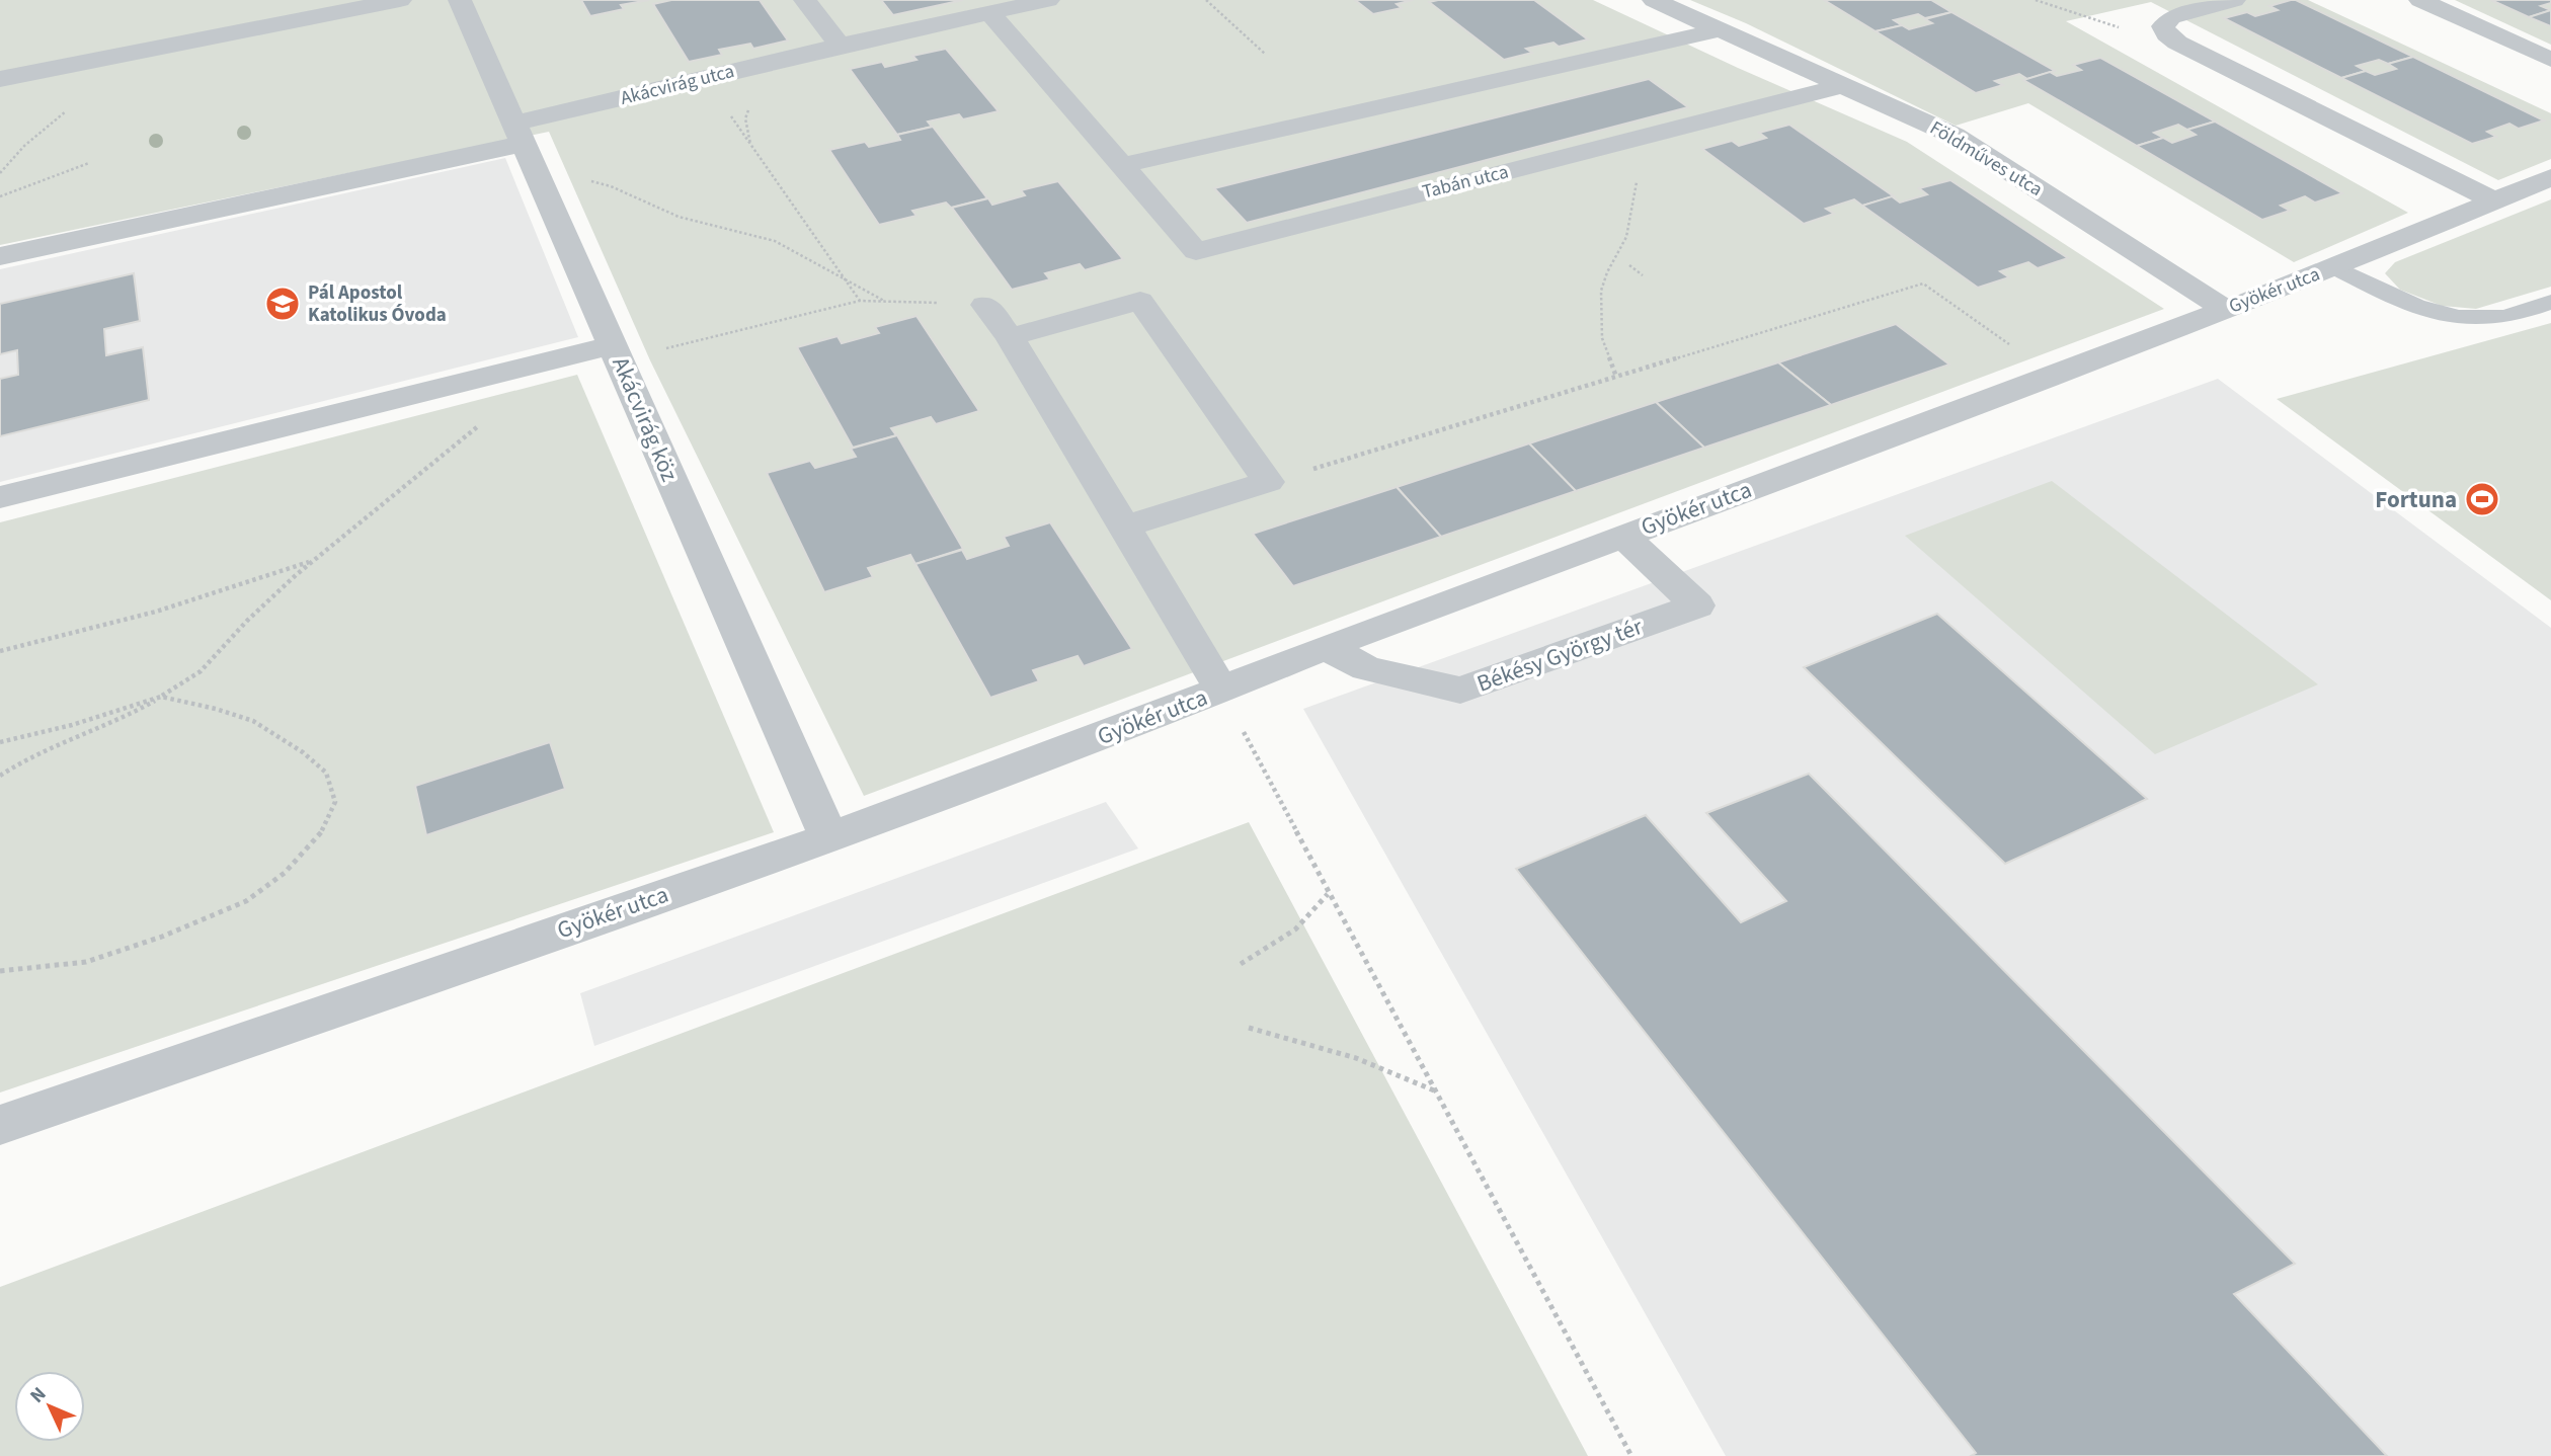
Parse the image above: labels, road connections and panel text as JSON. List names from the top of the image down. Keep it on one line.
{"streets":{"street":["Akácvirág utca","Földműves utca","Tabán utca","Gyökér utca","Akácvirág köz","Békésy György tér"]},"crossings":[["Akácvirág utca","Tabán utca"],["Akácvirág utca","Akácvirág köz"],["Földműves utca","Tabán utca"],["Földműves utca","Gyökér utca"],["Gyökér utca","Akácvirág köz"],["Gyökér utca","Békésy György tér"]],"places":{"school or university":["Pál Apostol Katolikus Óvoda"],"sports":["Fortuna"]},"north":"top left"}
